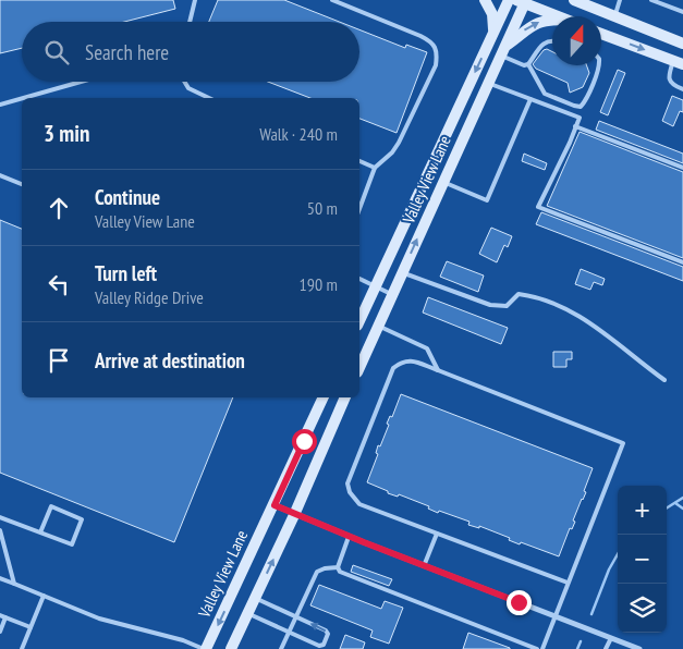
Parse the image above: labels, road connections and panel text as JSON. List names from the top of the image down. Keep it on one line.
{"streets":{"main road":["Valley View Lane"]},"north":"top","page":{"search":"Search here","heading":["3 min","Walk · 240 m"],"list":[["Continue","Valley View Lane","50 m"],["Turn left","Valley Ridge Drive","190 m"],"Arrive at destination"],"map_buttons":["+","−"]}}
